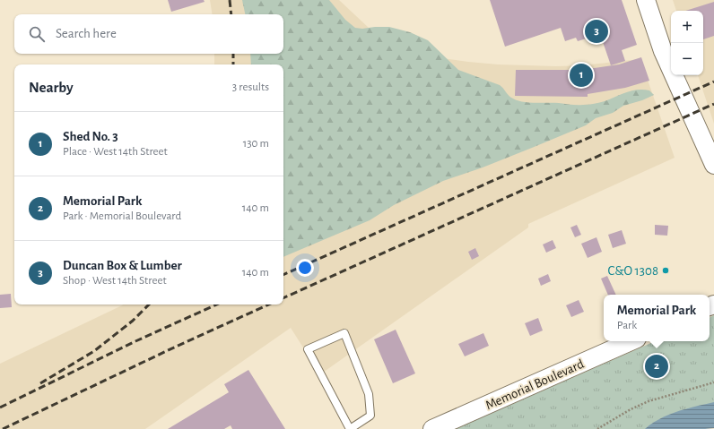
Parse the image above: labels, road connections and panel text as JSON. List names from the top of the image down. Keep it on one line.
{"streets":{"street":["Memorial Boulevard"]},"places":["C&O 1308"],"page":{"map_buttons":["+","−"],"search":"Search here","pins":["3","1","2"],"heading":["Nearby","3 results"],"list":[{"mark":"1","name":"Shed No. 3","note":"Place · West 14th Street","value":"130 m"},{"mark":"2","name":"Memorial Park","note":"Park · Memorial Boulevard","value":"140 m"},{"mark":"3","name":"Duncan Box & Lumber","note":"Shop · West 14th Street","value":"140 m"}],"popup":["Memorial Park","Park"]}}
